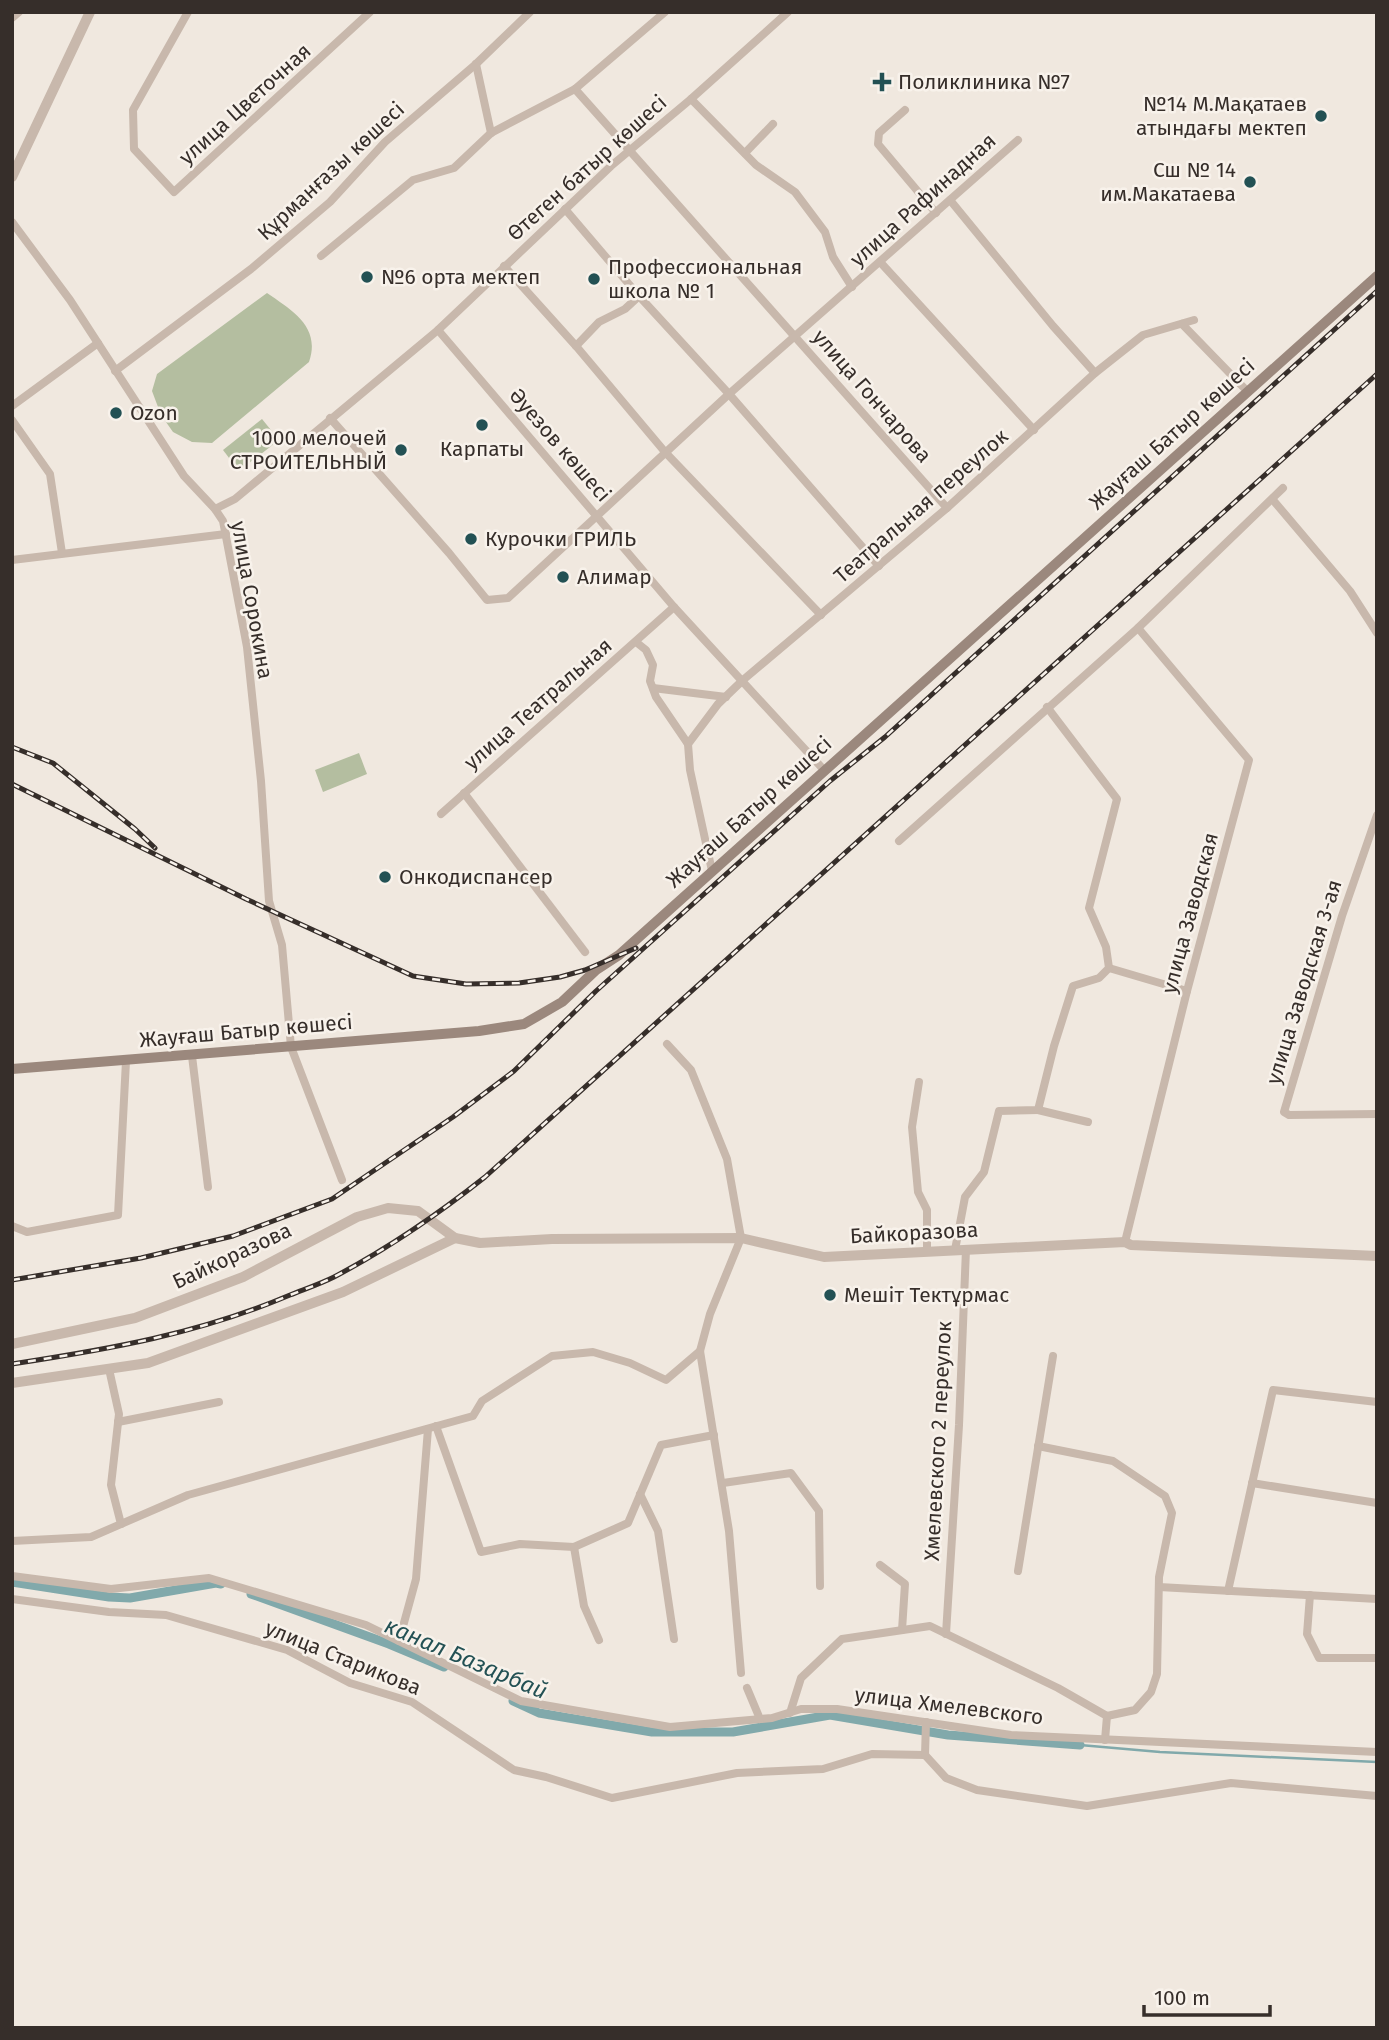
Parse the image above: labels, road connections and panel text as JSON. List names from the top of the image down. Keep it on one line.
{"streets":{"main road":["Жауғаш Батыр көшесі"],"street":["улица Цветочная","Өтеген батыр көшесі","Құрманғазы көшесі","улица Рафинадная","улица Гончарова","Әуезов көшесі","Театральная переулок","улица Сорокина","улица Театральная","улица Заводская","улица Заводская 3-ая","Байкоразова","Хмелевского 2 переулок","улица Старикова","улица Хмелевского"]},"crossings":[["Өтеген батыр көшесі","улица Рафинадная"],["Өтеген батыр көшесі","улица Гончарова"],["Өтеген батыр көшесі","Әуезов көшесі"],["Өтеген батыр көшесі","улица Сорокина"],["Құрманғазы көшесі","улица Сорокина"],["улица Рафинадная","улица Гончарова"],["улица Рафинадная","Әуезов көшесі"],["улица Гончарова","Театральная переулок"],["Жауғаш Батыр көшесі","Әуезов көшесі"],["Жауғаш Батыр көшесі","улица Сорокина"],["Жауғаш Батыр көшесі","улица Театральная"],["Әуезов көшесі","Театральная переулок"],["Әуезов көшесі","улица Театральная"],["Театральная переулок","улица Театральная"],["улица Заводская","Байкоразова"],["Байкоразова","Хмелевского 2 переулок"],["Хмелевского 2 переулок","улица Хмелевского"]],"water":["канал Базарбай"],"places":{"health":["Поликлиника №7"],"other":["№14 М.Мақатаев атындағы мектеп","Сш № 14 им.Макатаева","№6 орта мектеп","Профессиональная школа № 1","Ozon","Карпаты","1000 мелочей СТРОИТЕЛЬНЫЙ","Курочки ГРИЛЬ","Алимар","Онкодиспансер","Мешіт Тектұрмас"]},"scale_bar":"100 m"}
